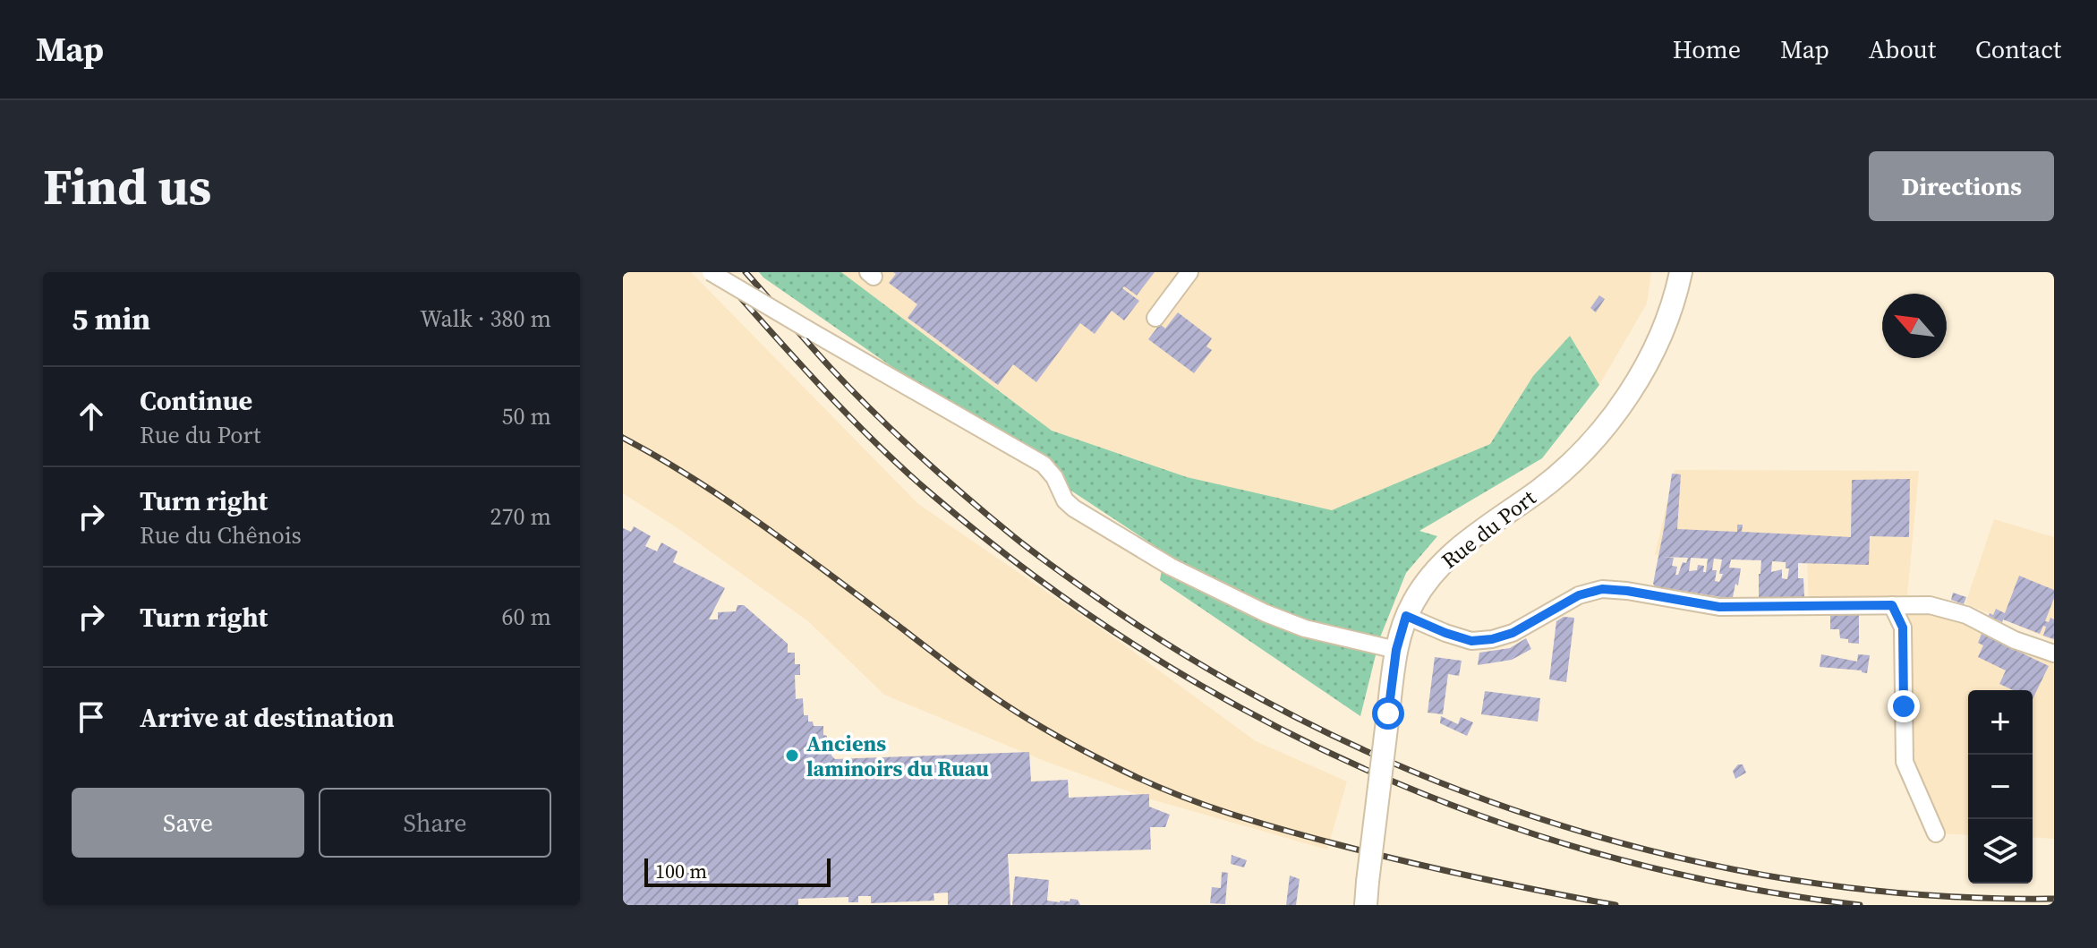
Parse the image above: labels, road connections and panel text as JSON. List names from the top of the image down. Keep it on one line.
{"streets":{"main road":["Rue du Port"]},"places":["Anciens laminoirs du Ruau"],"scale_bar":"100 m","north":"top left","page":{"header":"Map","nav":["Home","Map","About","Contact"],"buttons":["Directions",["Save","Share"]],"title":"Find us","heading":["5 min","Walk · 380 m"],"list":[["Continue","Rue du Port","50 m"],["Turn right","Rue du Chênois","270 m"],["Turn right","60 m"],"Arrive at destination"],"map_buttons":["+","−"],"scale":"100 m"}}
